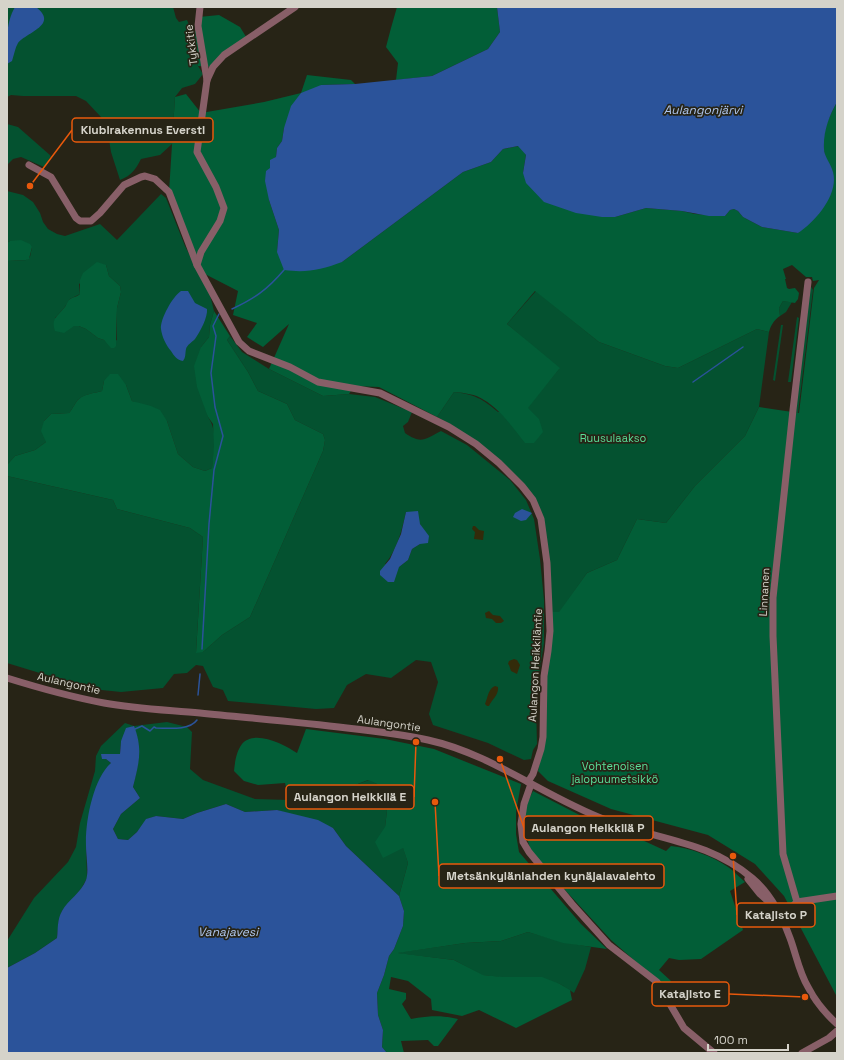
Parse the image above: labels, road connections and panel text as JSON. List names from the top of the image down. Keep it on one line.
{"streets":{"street":["Tykkitie","Linnanen","Aulangon Heikkiläntie","Aulangontie"]},"crossings":[["Aulangon Heikkiläntie","Aulangontie"]],"water":["Aulangonjärvi","Vanajavesi"],"parks":["Ruusulaakso","Vohtenoisen jalopuumetsikkö"],"places":["Klubirakennus Eversti","Aulangon Heikkilä E","Aulangon Heikkilä P","Metsänkylänlahden kynäjalavalehto","Katajisto P","Katajisto E"],"scale_bar":"100 m"}
